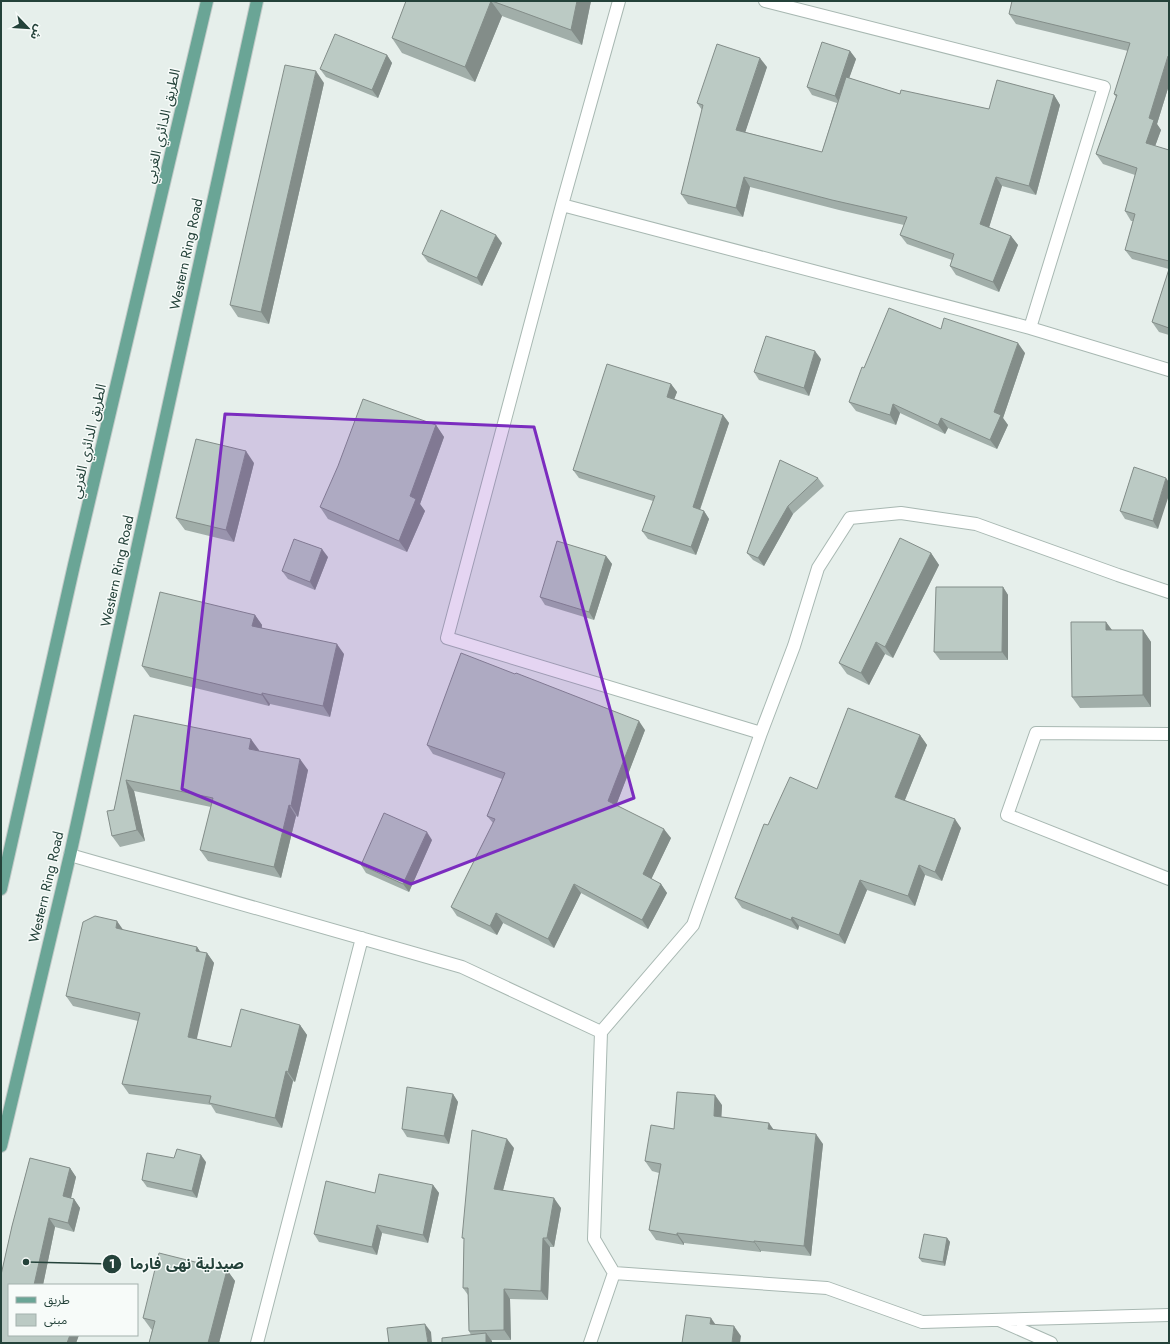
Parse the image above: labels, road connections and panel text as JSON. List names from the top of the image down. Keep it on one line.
{"streets":{"main road":["الطريق الدائري الغربي","Western Ring Road"]},"places":["صيدلية نهى فارما"],"legend":["طريق","مبنى"],"north":"bottom right"}
